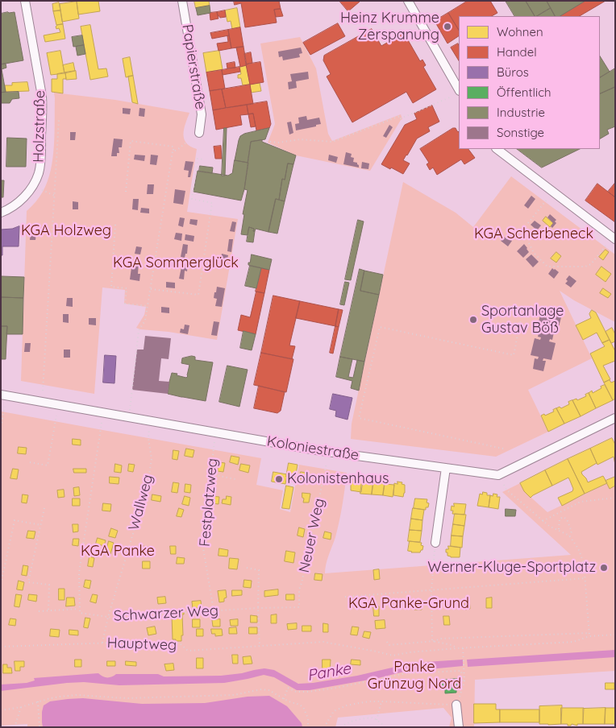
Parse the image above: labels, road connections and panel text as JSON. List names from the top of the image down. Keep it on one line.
{"streets":{"street":["Papierstraße","Holzstraße","Koloniestraße"],"path":["Wallweg","Festplatzweg","Neuer Weg","Schwarzer Weg","Hauptweg"]},"crossings":[["Wallweg","Schwarzer Weg"],["Wallweg","Hauptweg"],["Festplatzweg","Schwarzer Weg"],["Neuer Weg","Schwarzer Weg"]],"water":["Panke"],"parks":["KGA Holzweg","KGA Scherbeneck","KGA Sommerglück","KGA Panke","KGA Panke-Grund","Panke Grünzug Nord"],"places":["Heinz Krumme Zerspanung","Sportanlage Gustav Böß","Kolonistenhaus","Werner-Kluge-Sportplatz"],"legend":["Wohnen","Handel","Büros","Öffentlich","Industrie","Sonstige"]}
